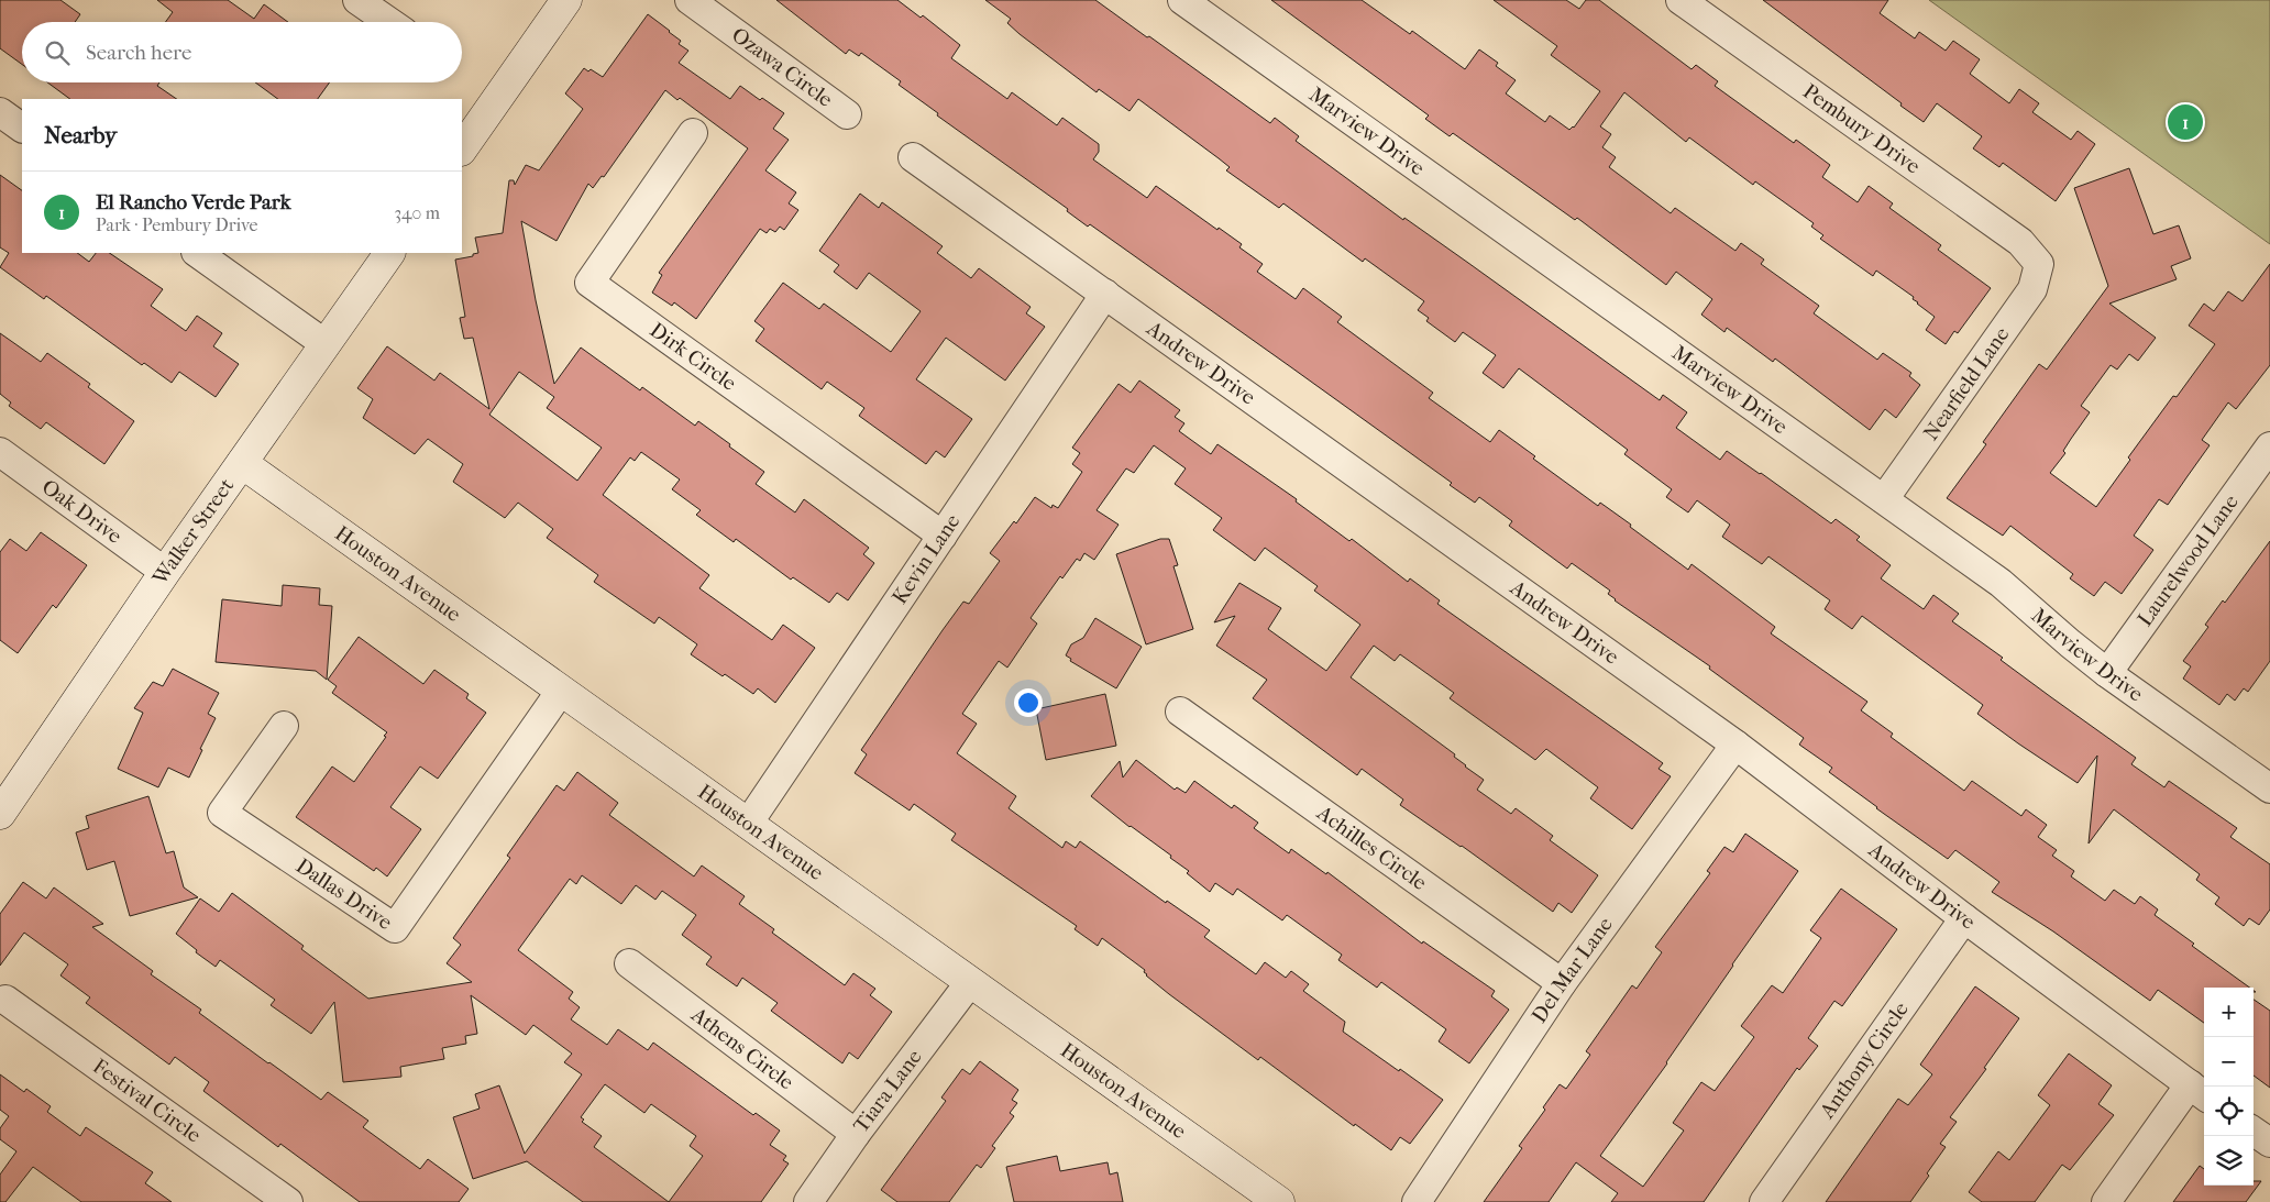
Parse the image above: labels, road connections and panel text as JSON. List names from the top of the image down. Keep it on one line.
{"streets":{"street":["Ozawa Circle","Pembury Drive","Marview Drive","Dirk Circle","Andrew Drive","Nearfield Lane","Oak Drive","Walker Street","Kevin Lane","Laurelwood Lane","Houston Avenue","Achilles Circle","Dallas Drive","Del Mar Lane","Athens Circle","Anthony Circle","Tiara Lane","Festival Circle"]},"crossings":[["Pembury Drive","Nearfield Lane"],["Marview Drive","Nearfield Lane"],["Marview Drive","Laurelwood Lane"],["Dirk Circle","Kevin Lane"],["Andrew Drive","Kevin Lane"],["Andrew Drive","Del Mar Lane"],["Andrew Drive","Anthony Circle"],["Oak Drive","Walker Street"],["Walker Street","Houston Avenue"],["Kevin Lane","Houston Avenue"],["Houston Avenue","Dallas Drive"],["Houston Avenue","Tiara Lane"],["Achilles Circle","Del Mar Lane"],["Athens Circle","Tiara Lane"]],"page":{"search":"Search here","heading":"Nearby","pins":"1","list":[{"mark":"1","name":"El Rancho Verde Park","note":"Park · Pembury Drive","value":"340 m"}],"map_buttons":["+","−"]}}
